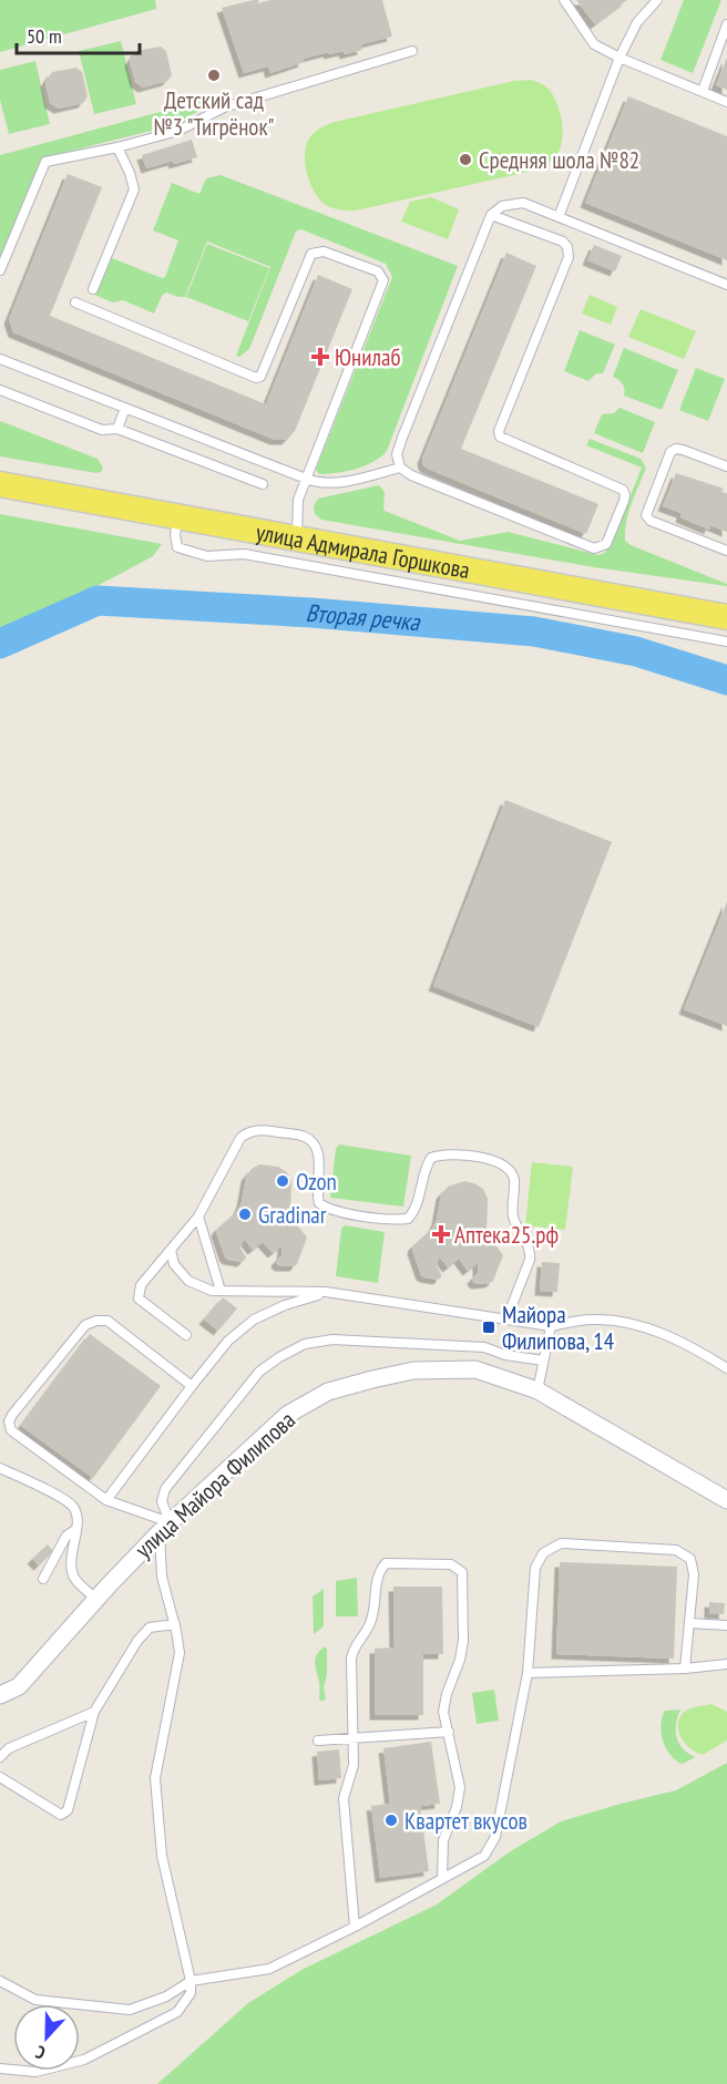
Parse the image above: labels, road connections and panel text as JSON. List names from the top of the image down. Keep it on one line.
{"streets":{"main road":["улица Адмирала Горшкова"],"street":["улица Майора Филипова"]},"water":["Вторая речка"],"places":{"other":["Детский сад №3 \"Тигрёнок\"","Средняя шола №82","Ozon","Gradinar","Квартет вкусов"],"health":["Юнилаб","Аптека25.рф"],"transit":["Майора Филипова, 14"]},"scale_bar":"50 m","north":"bottom"}
